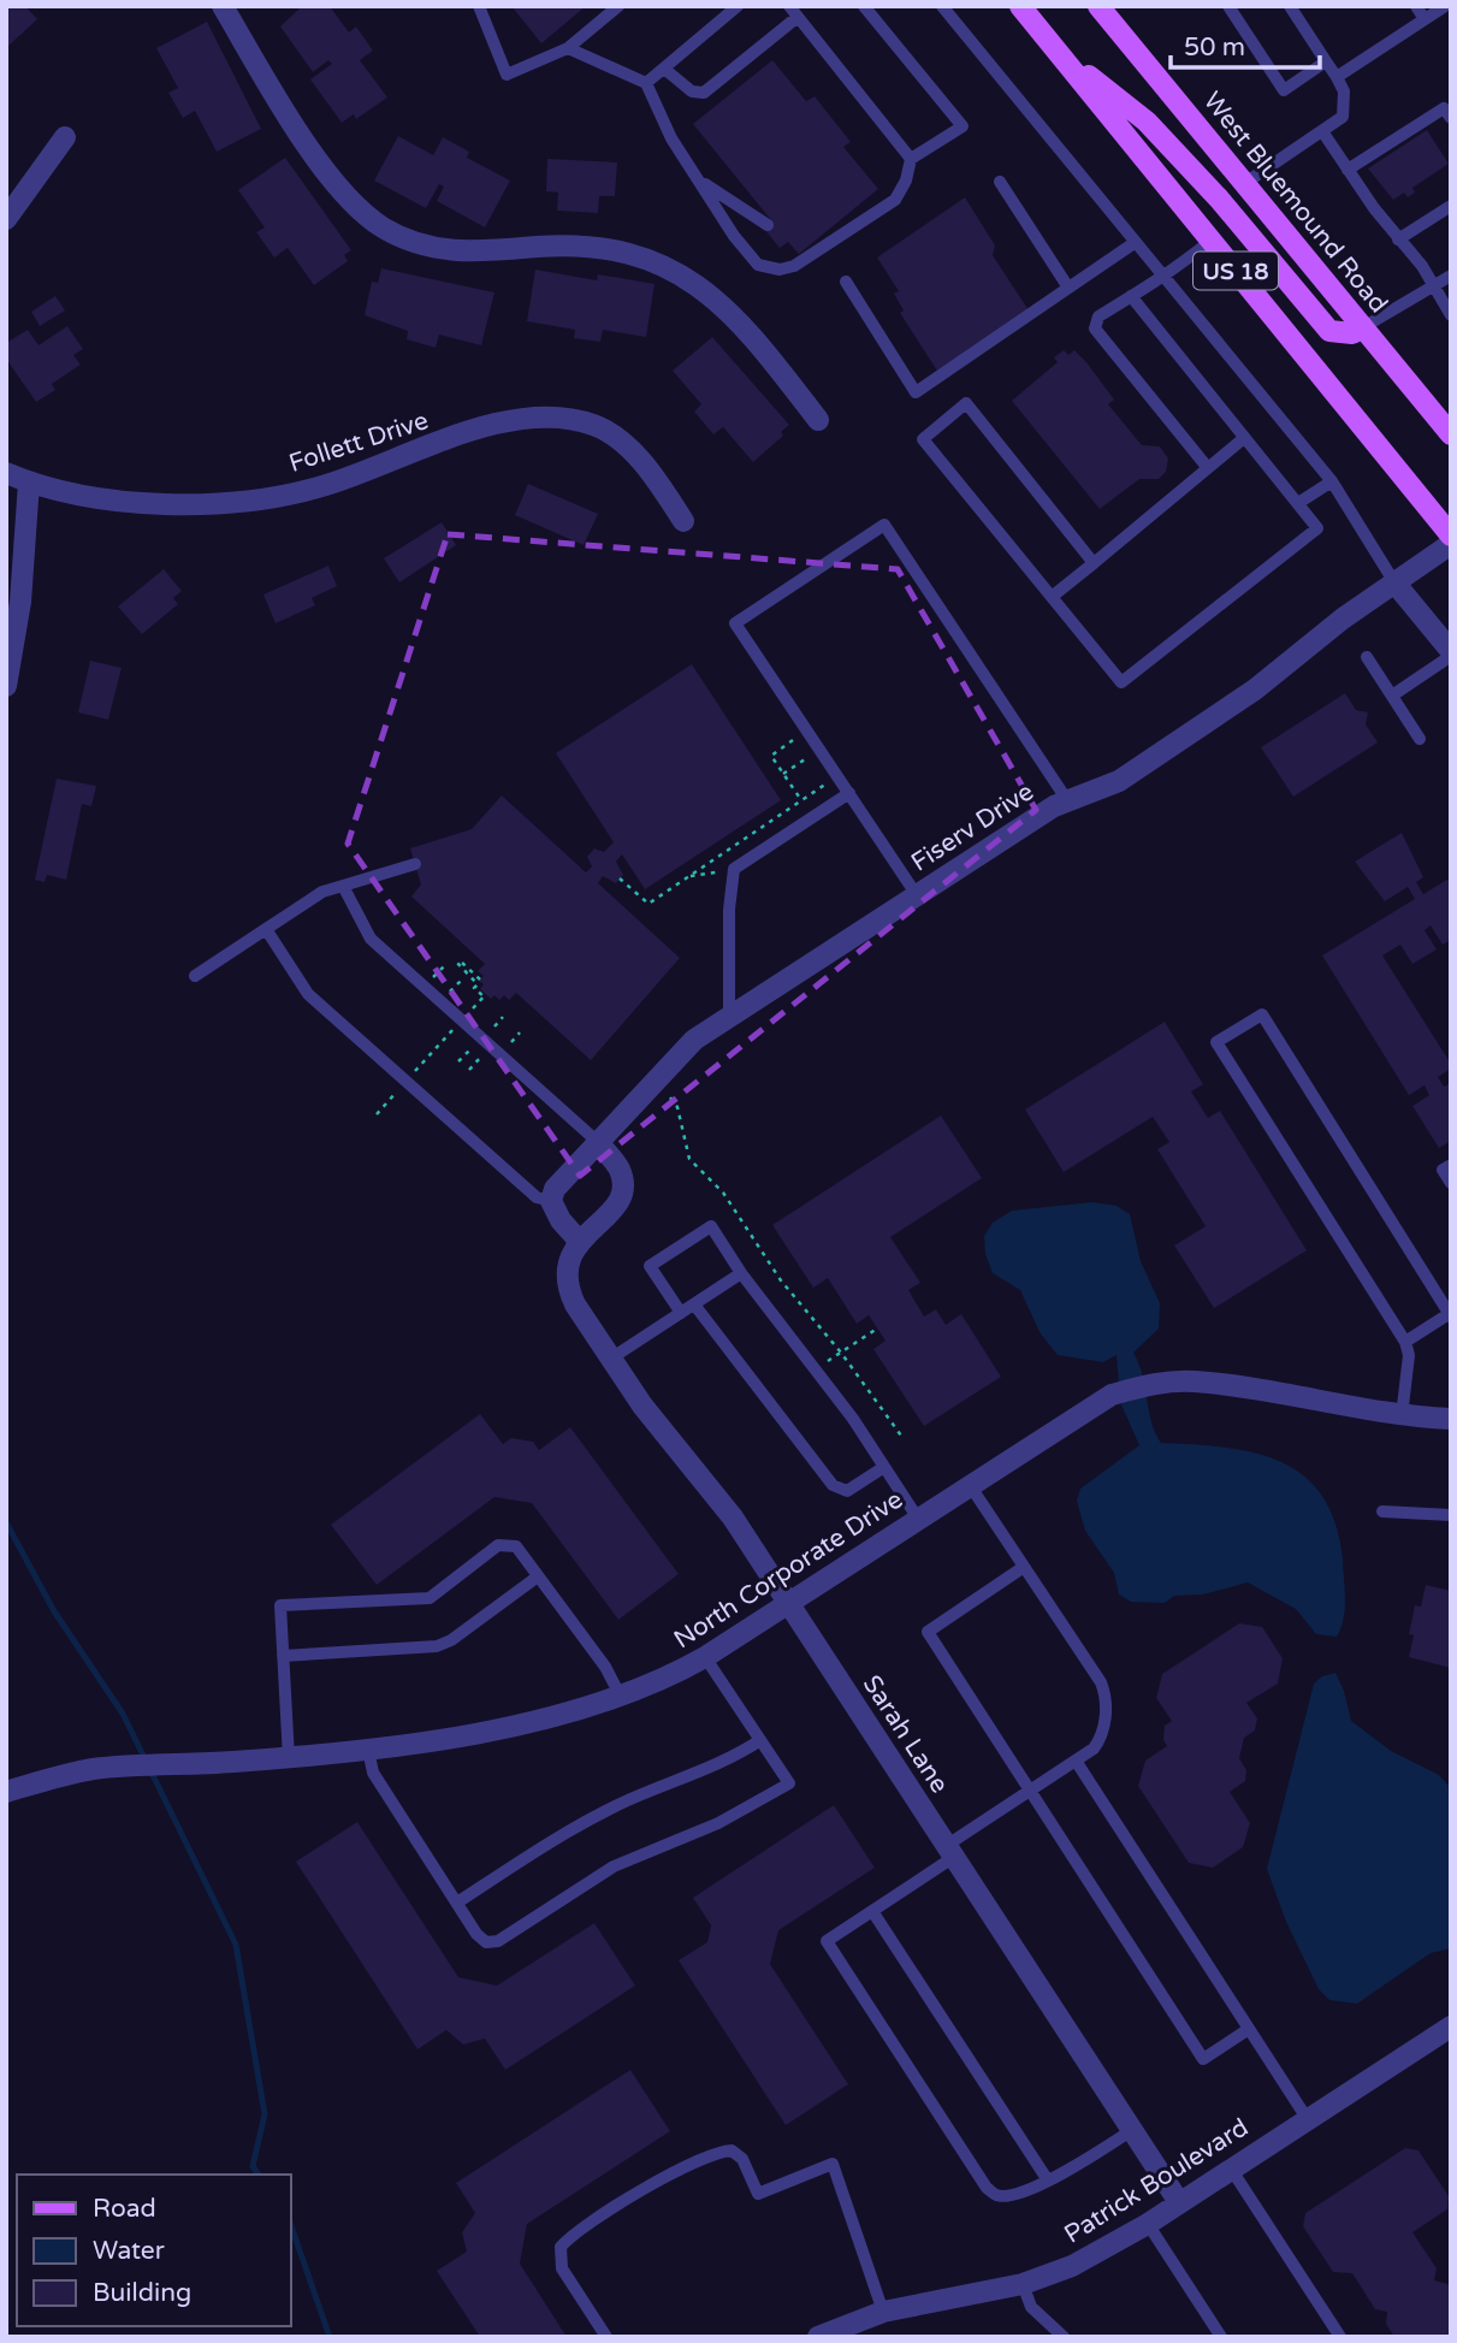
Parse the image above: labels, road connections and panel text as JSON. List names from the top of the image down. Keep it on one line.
{"streets":{"main road":["West Bluemound Road","US 18"],"street":["Follett Drive","Fiserv Drive","North Corporate Drive","Sarah Lane","Patrick Boulevard"]},"crossings":[["North Corporate Drive","Sarah Lane"],["Sarah Lane","Patrick Boulevard"]],"legend":["Road","Water","Building"],"scale_bar":"50 m"}
